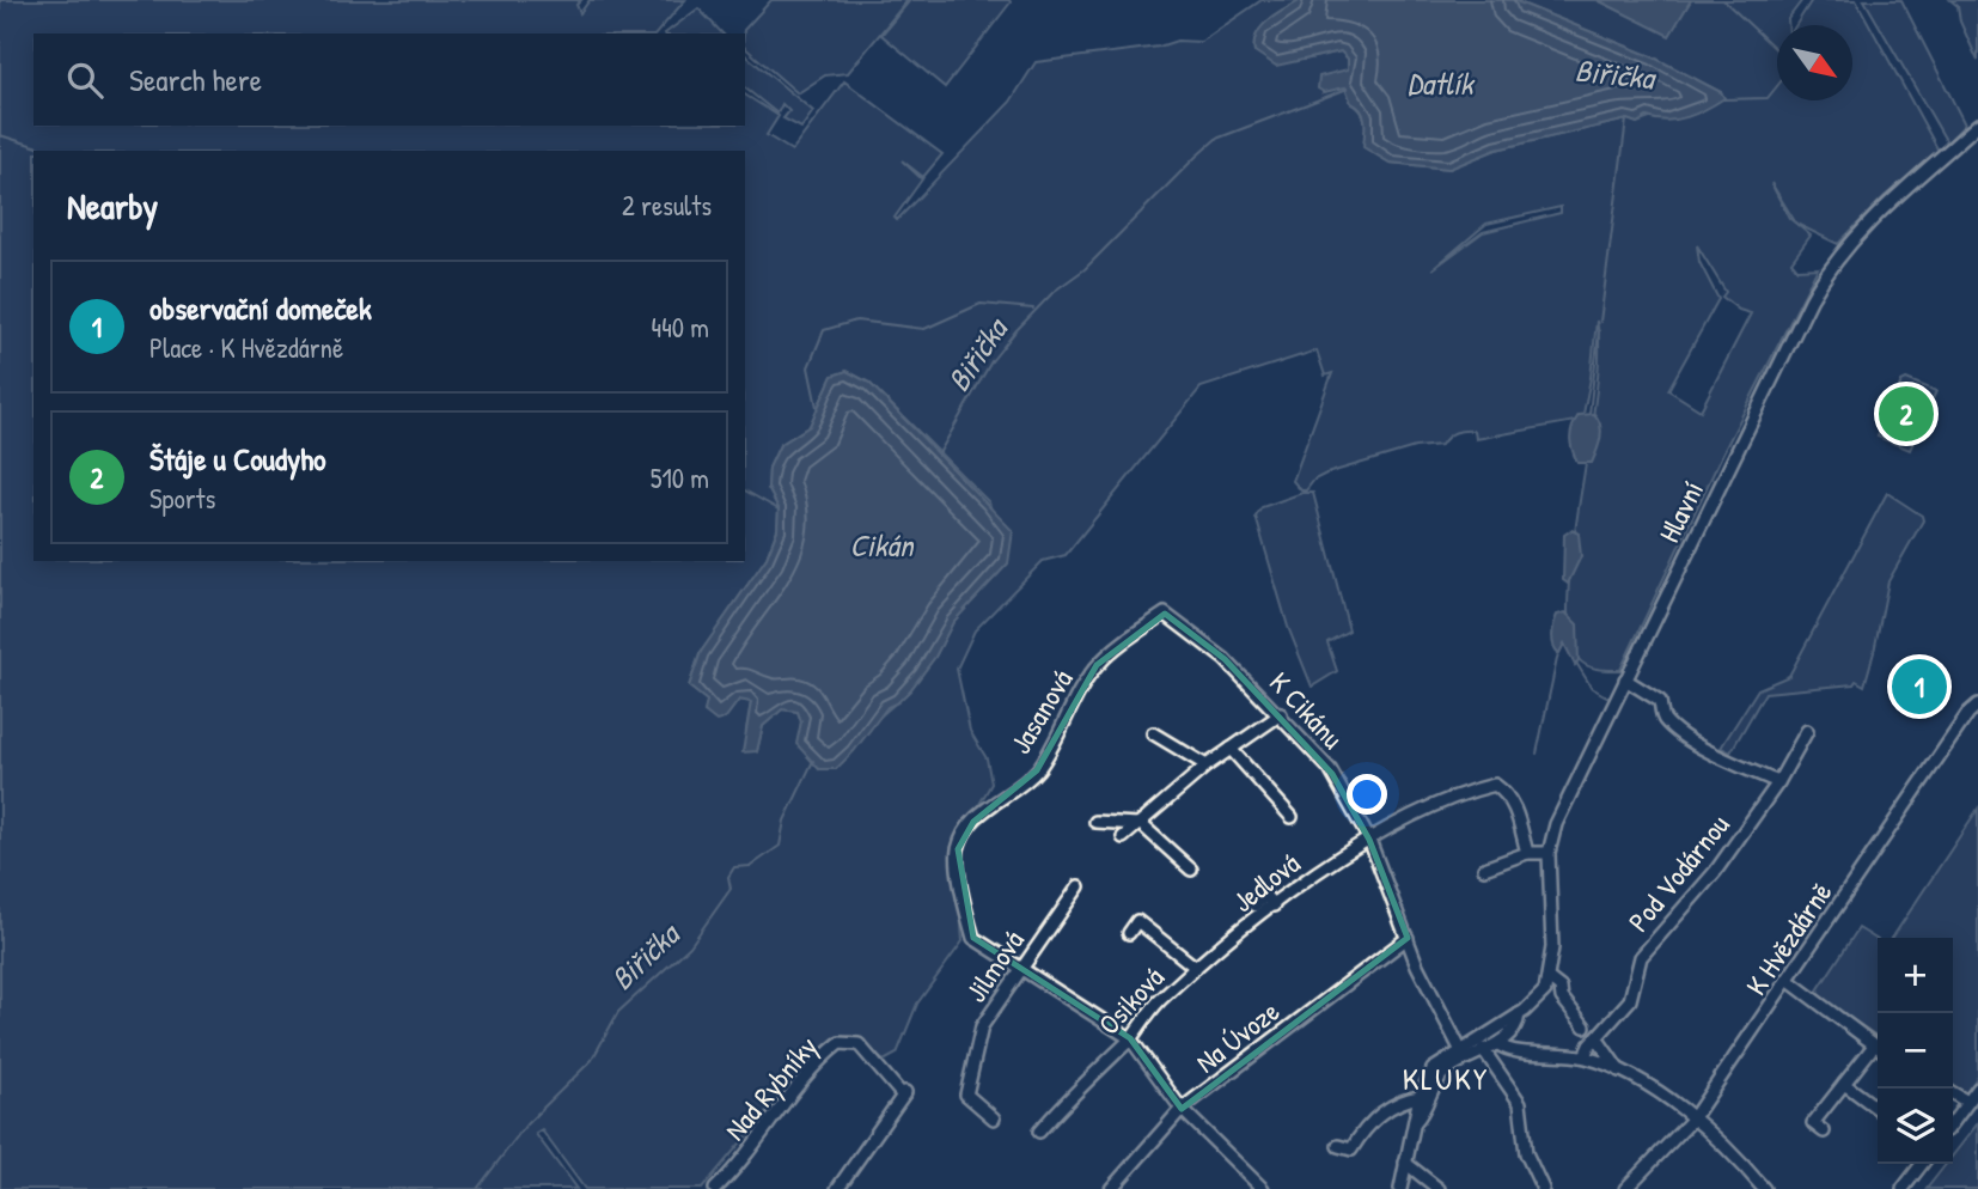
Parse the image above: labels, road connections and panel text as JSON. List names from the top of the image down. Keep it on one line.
{"streets":{"street":["Hlavní","K Cikánu","Jasanová","Pod Vodárnou","Jedlová","K Hvězdárně","Jilmová","Osiková","Na Úvoze","Nad Rybníky"]},"crossings":[["K Cikánu","Jasanová"],["K Cikánu","Jedlová"],["K Cikánu","Na Úvoze"],["Jasanová","Jilmová"],["Jedlová","Osiková"]],"districts":["KLUKY"],"water":["Biřička","Datlík","Cikán"],"north":"bottom right","page":{"search":"Search here","heading":["Nearby","2 results"],"list":[{"mark":"1","name":"observační domeček","note":"Place · K Hvězdárně","value":"440 m"},{"mark":"2","name":"Štáje u Coudyho","note":"Sports","value":"510 m"}],"pins":["2","1"],"map_buttons":["+","−"]}}
